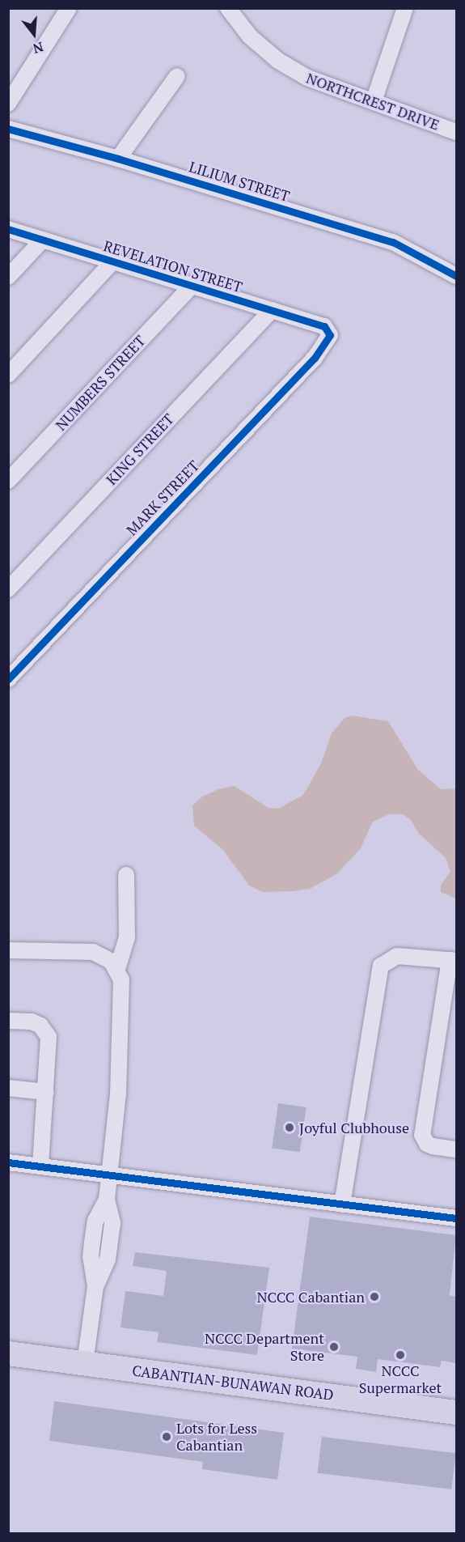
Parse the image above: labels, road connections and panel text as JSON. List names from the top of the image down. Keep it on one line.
{"streets":{"main road":["CABANTIAN-BUNAWAN ROAD"],"street":["NORTHCREST DRIVE","LILIUM STREET","REVELATION STREET","NUMBERS STREET","KING STREET","MARK STREET"]},"crossings":[["REVELATION STREET","NUMBERS STREET"],["REVELATION STREET","KING STREET"],["REVELATION STREET","MARK STREET"]],"places":["Joyful Clubhouse","NCCC Cabantian","NCCC Department Store","NCCC Supermarket","Lots for Less Cabantian"],"north":"bottom"}
